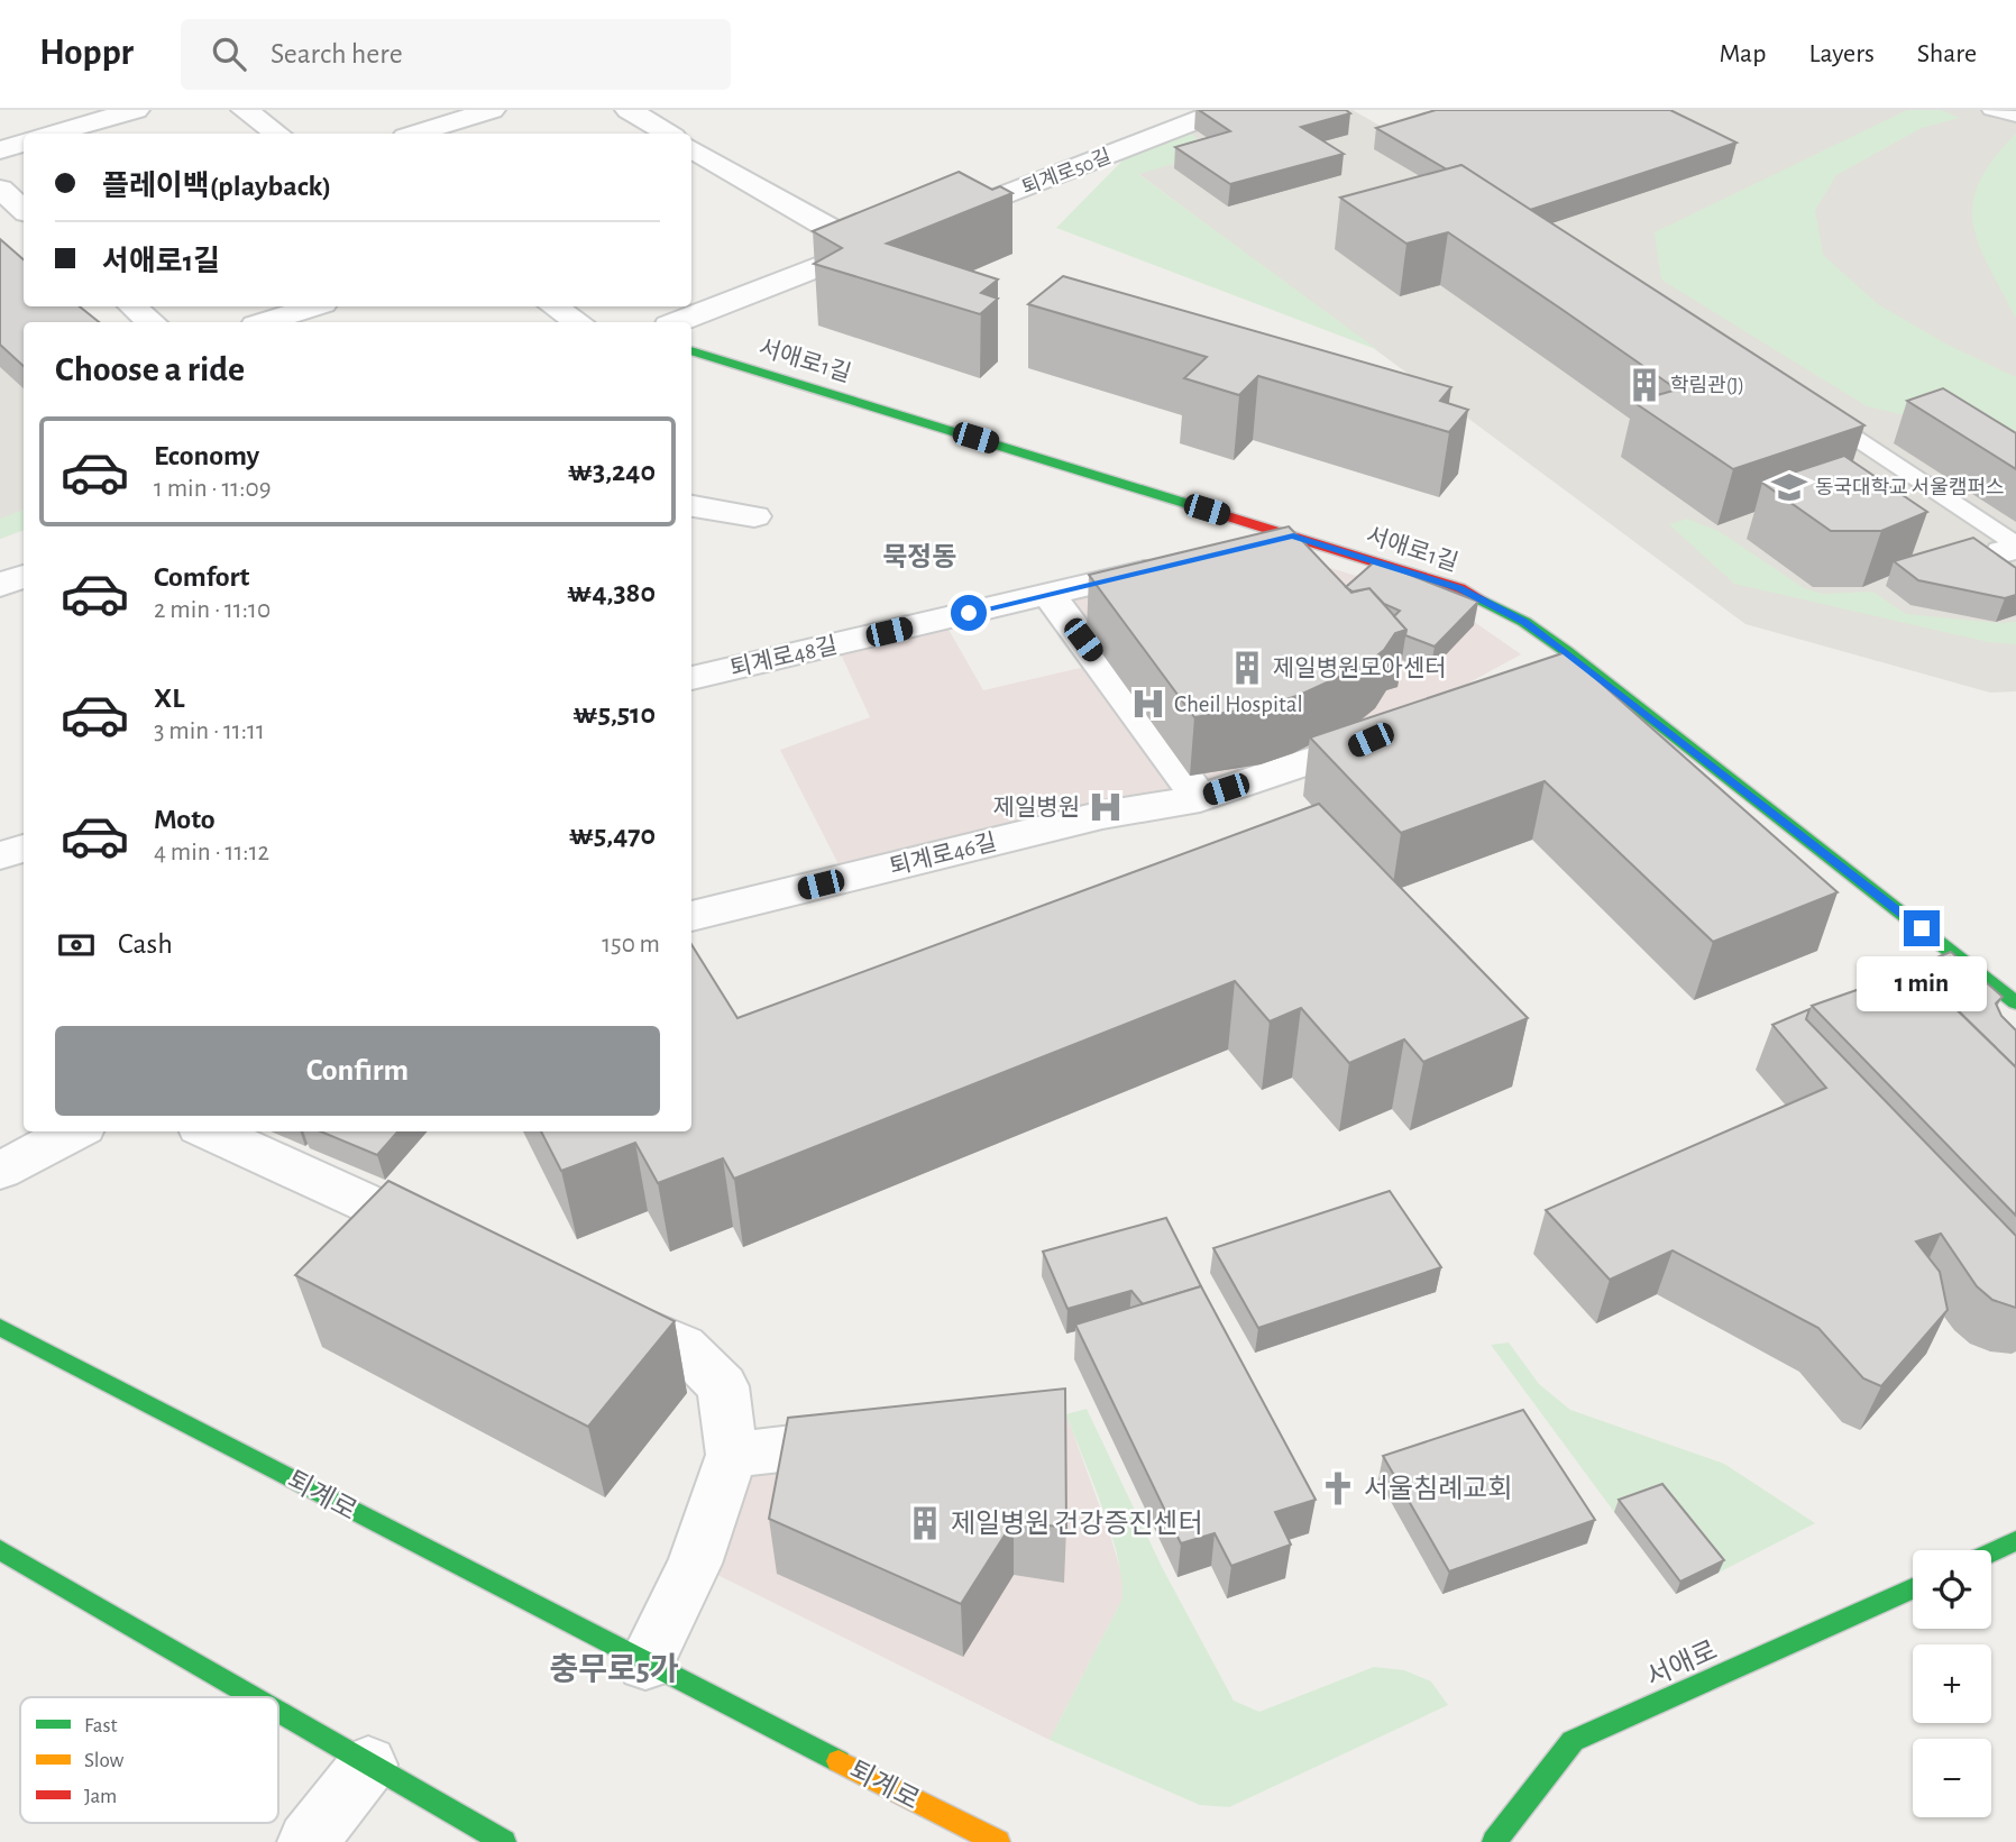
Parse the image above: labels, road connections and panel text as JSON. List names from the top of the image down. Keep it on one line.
{"streets":{"street":["퇴계로50길","서애로1길","퇴계로48길","퇴계로46길","퇴계로","서애로"]},"districts":["묵정동","충무로5가"],"places":{"building":["학림관(J)","제일병원모아센터","제일병원 건강증진센터"],"school or university":["동국대학교 서울캠퍼스"],"hospital":["Cheil Hospital","제일병원"],"church":["서울침례교회"]},"legend":["Fast","Slow","Jam"],"page":{"header":"Hoppr","search":"Search here","nav":["Map","Layers","Share"],"banner":["플레이백(playback)","서애로1길"],"heading":"Choose a ride","list":[{"name":"Economy","note":"1 min · 11:09","value":"₩3,240"},{"name":"Comfort","note":"2 min · 11:10","value":"₩4,380"},{"name":"XL","note":"3 min · 11:11","value":"₩5,510"},{"name":"Moto","note":"4 min · 11:12","value":"₩5,470"}],"pay":["Cash","150 m"],"bubble":"1 min","buttons":"Confirm","map_buttons":["+","−"]}}
